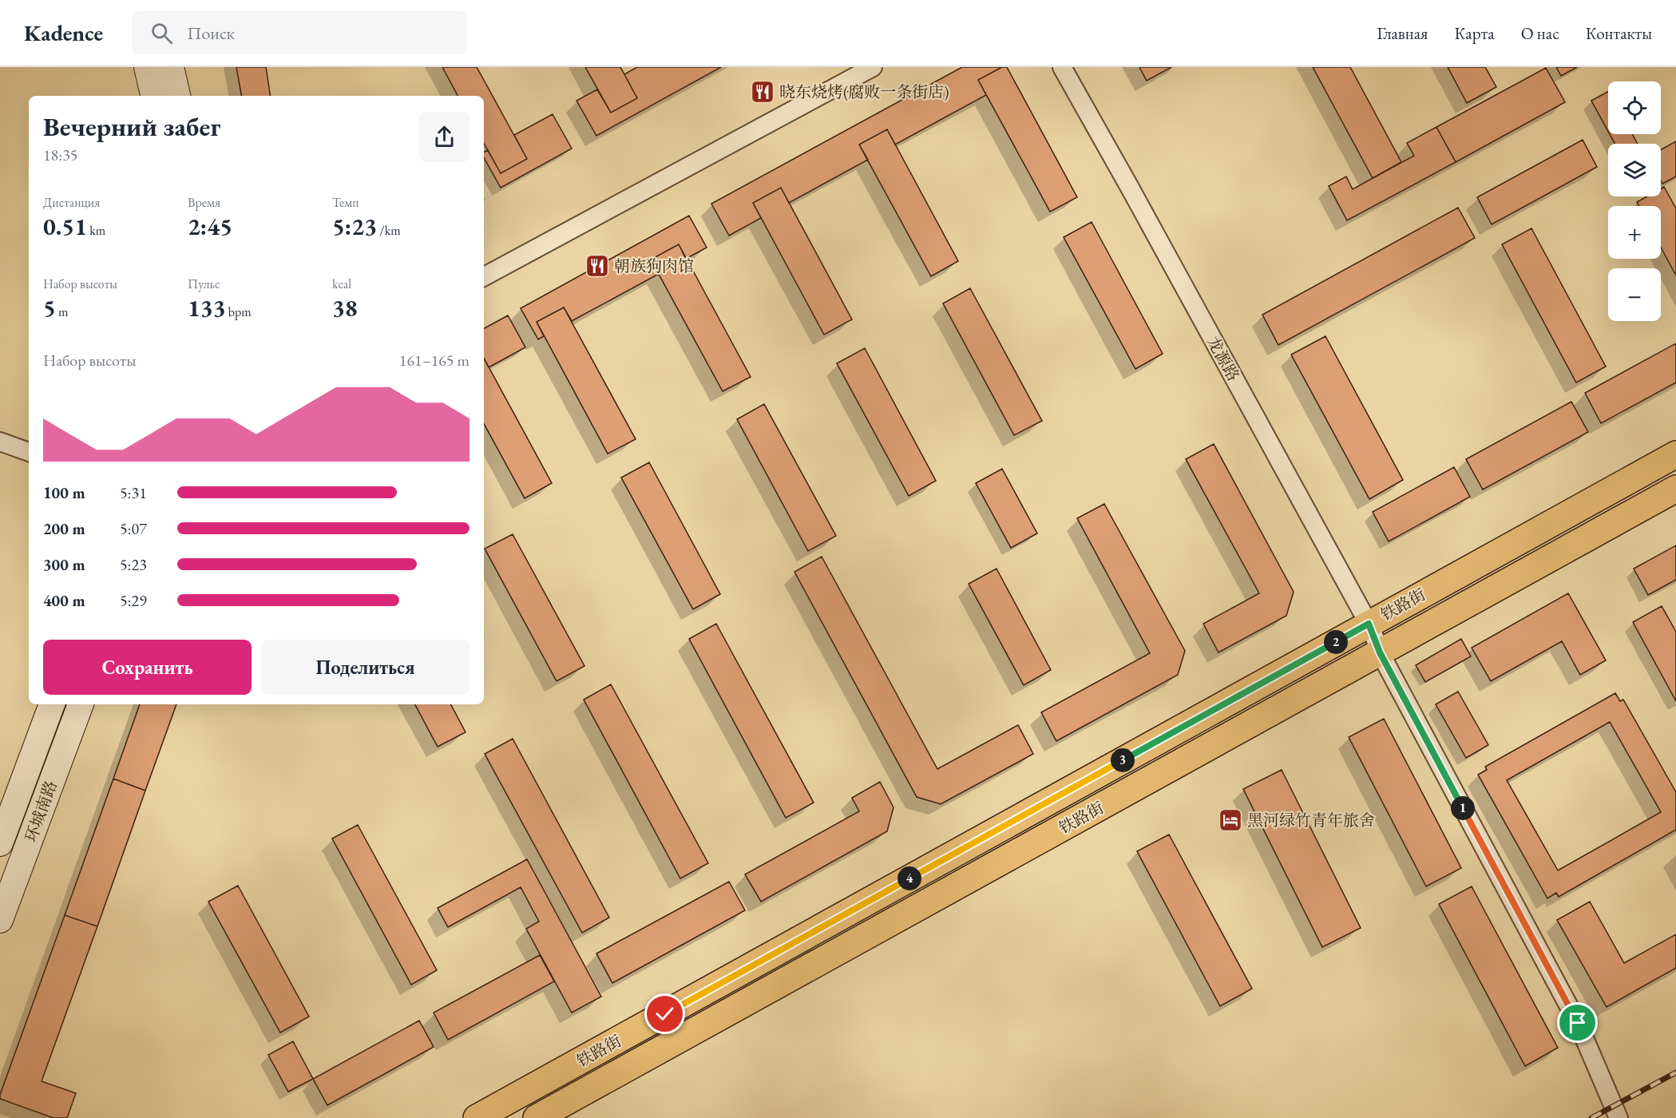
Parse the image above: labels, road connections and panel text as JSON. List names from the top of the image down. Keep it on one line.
{"streets":{"main road":["铁路街","环城南路"],"street":["龙源路"]},"crossings":[["龙源路","铁路街"]],"places":{"restaurant":["晓东烧烤(腐败一条街店)","朝族狗肉馆"],"hotel":["黑河绿竹青年旅舍"]},"page":{"header":"Kadence","search":"Поиск","nav":["Главная","Карта","О нас","Контакты"],"map_buttons":["+","−"],"heading":["Вечерний забег","18:35"],"stats":[["Дистанция","0.51 km"],["Время","2:45"],["Темп","5:23 /km"],["Набор высоты","5 m"],["Пульс","133 bpm"],["kcal","38"]],"chart":["Набор высоты","161–165 m"],"list":[{"name":"100 m","note":"5:31"},{"name":"200 m","note":"5:07"},{"name":"300 m","note":"5:23"},{"name":"400 m","note":"5:29"}],"pins":["2","3","1","4"],"buttons":["Сохранить","Поделиться"]}}
